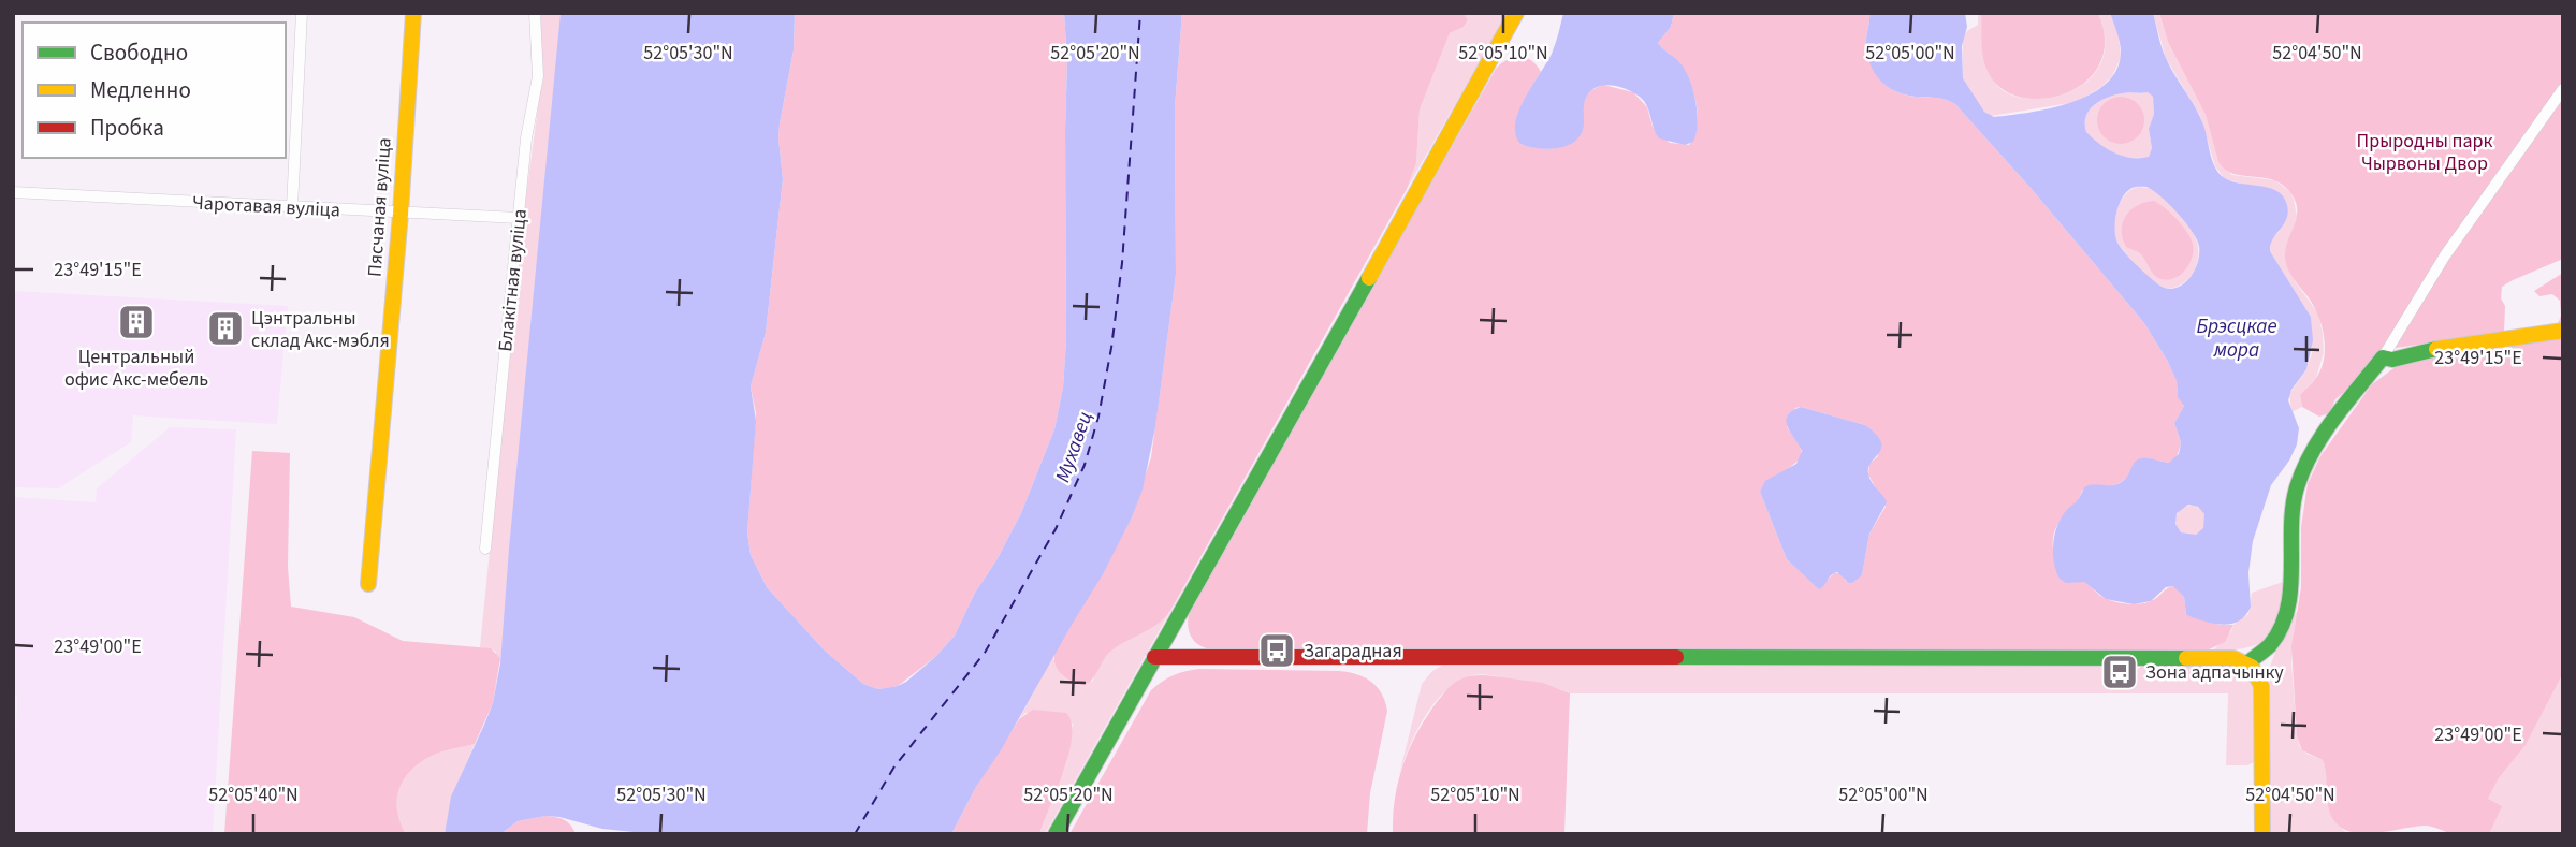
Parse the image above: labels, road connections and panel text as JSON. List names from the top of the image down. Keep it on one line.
{"streets":{"street":["Чаротавая вуліца","Пясчаная вуліца","Блакітная вуліца"]},"crossings":[["Чаротавая вуліца","Пясчаная вуліца"],["Чаротавая вуліца","Блакітная вуліца"]],"water":["Брэсцкае мора","Мухавец"],"parks":["Прыродны парк Чырвоны Двор"],"places":{"building":["Центральный офис Акс-мебель","Цэнтральны склад Акс-мэбля"],"bus stop":["Загарадная","Зона адпачынку"]},"legend":["Свободно","Медленно","Пробка"],"coordinates":["52°05'30\"N","52°05'20\"N","52°05'10\"N","52°05'00\"N","52°04'50\"N","23°49'15\"E","23°49'00\"E","52°05'40\"N"]}
